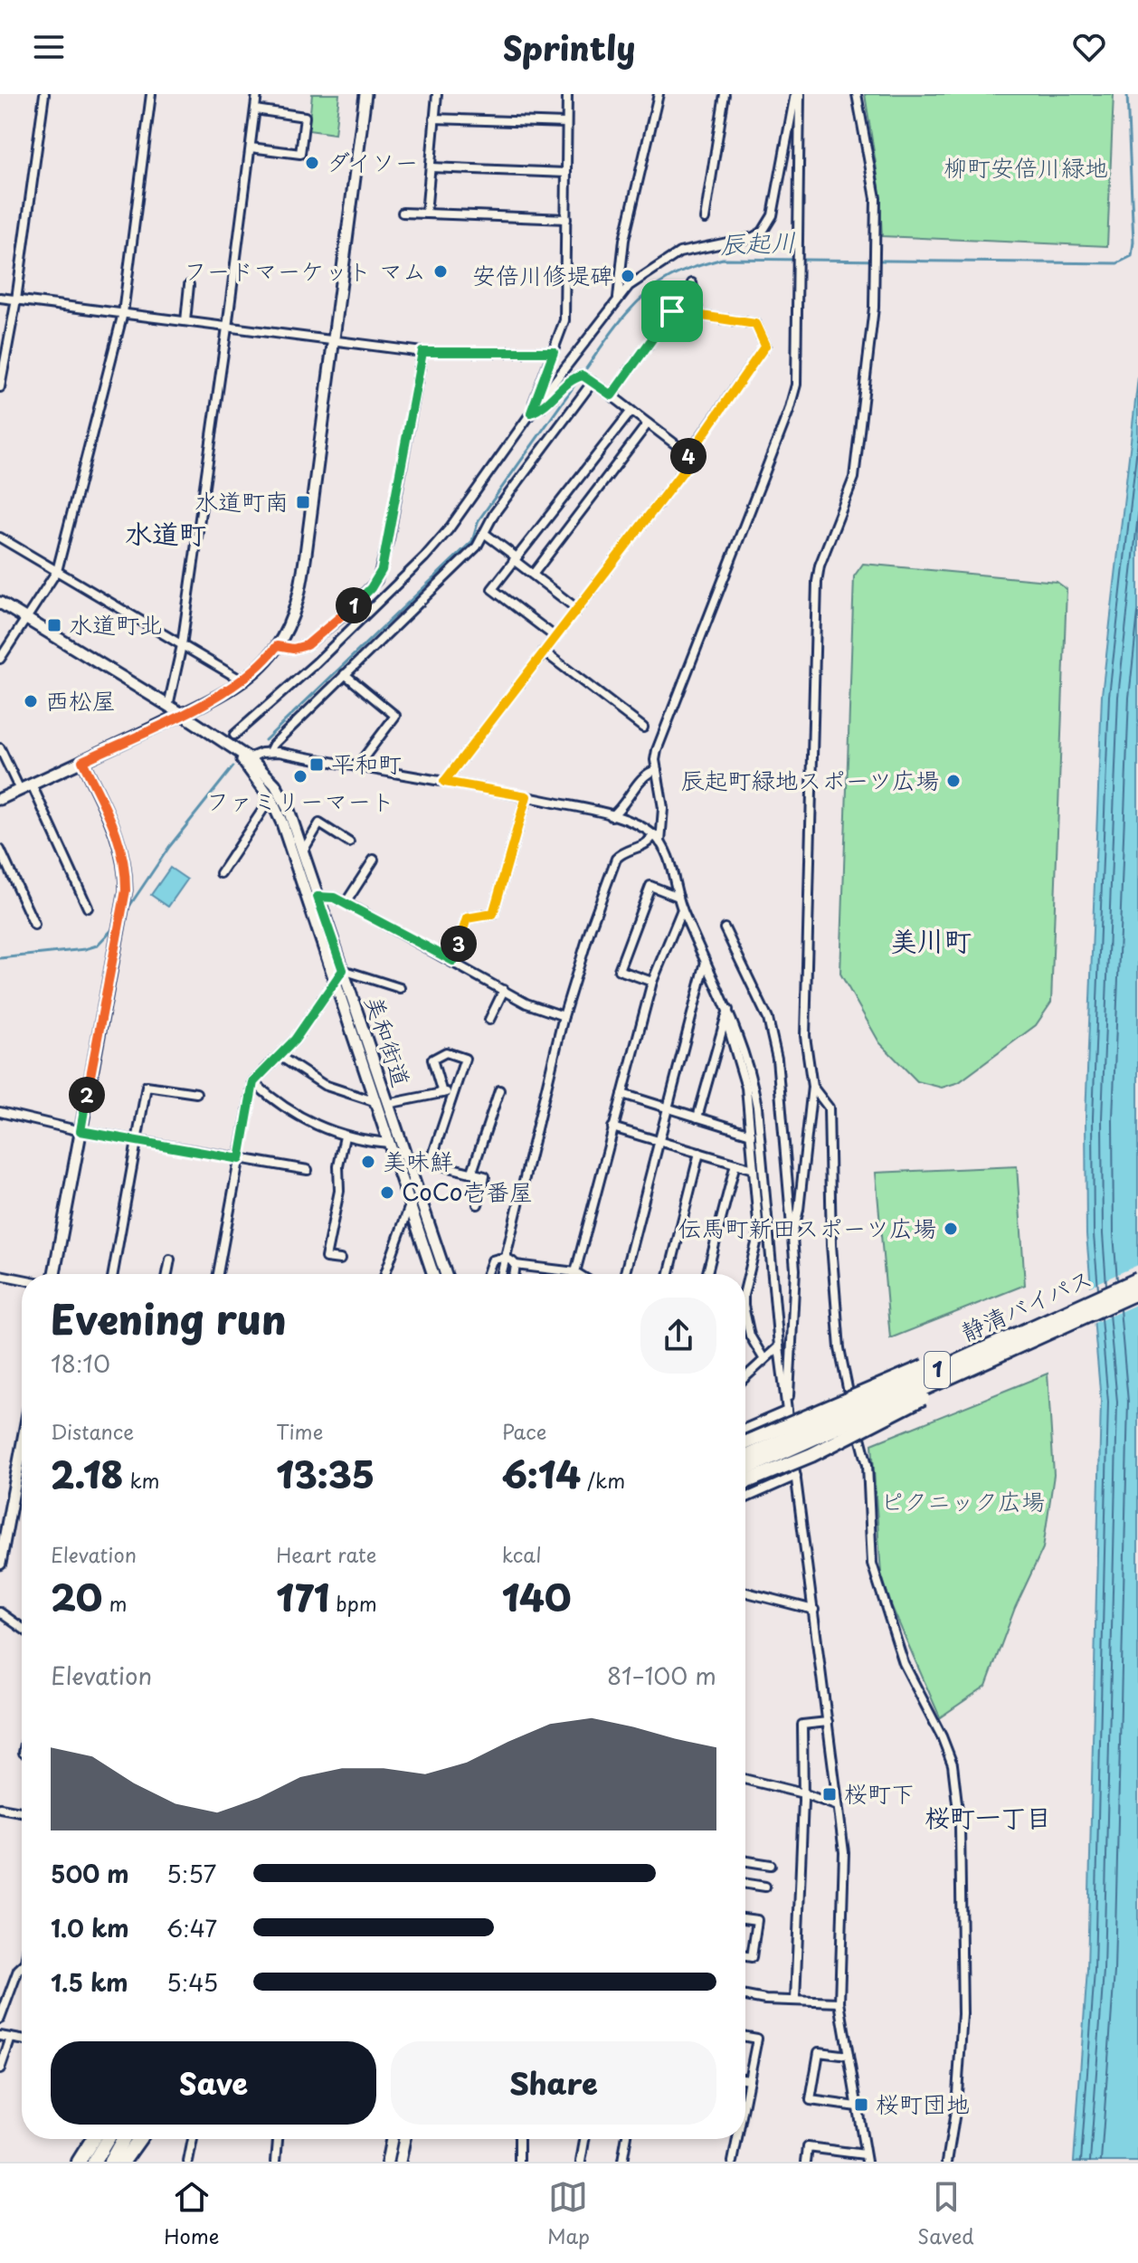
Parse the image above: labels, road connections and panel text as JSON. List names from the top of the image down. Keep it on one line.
{"streets":{"highway":["静清バイパス","1"],"street":["美和街道"]},"districts":["水道町","美川町","桜町一丁目"],"water":["辰起川"],"parks":["柳町安倍川緑地","ピクニック広場"],"places":{"other":["ダイソー","フードマーケット マム","安倍川修堤碑","西松屋","ファミリーマート","辰起町緑地スポーツ広場","美味鮮","CoCo壱番屋","伝馬町新田スポーツ広場"],"transit":["水道町南","水道町北","平和町","桜町下","桜町団地"]},"page":{"header":"Sprintly","pins":["4","1","3","2"],"heading":["Evening run","18:10"],"stats":[["Distance","2.18 km"],["Time","13:35"],["Pace","6:14 /km"],["Elevation","20 m"],["Heart rate","171 bpm"],["kcal","140"]],"chart":["Elevation","81–100 m"],"list":[{"name":"500 m","note":"5:57"},{"name":"1.0 km","note":"6:47"},{"name":"1.5 km","note":"5:45"}],"buttons":["Save","Share"],"tabs":["Home","Map","Saved"]}}
